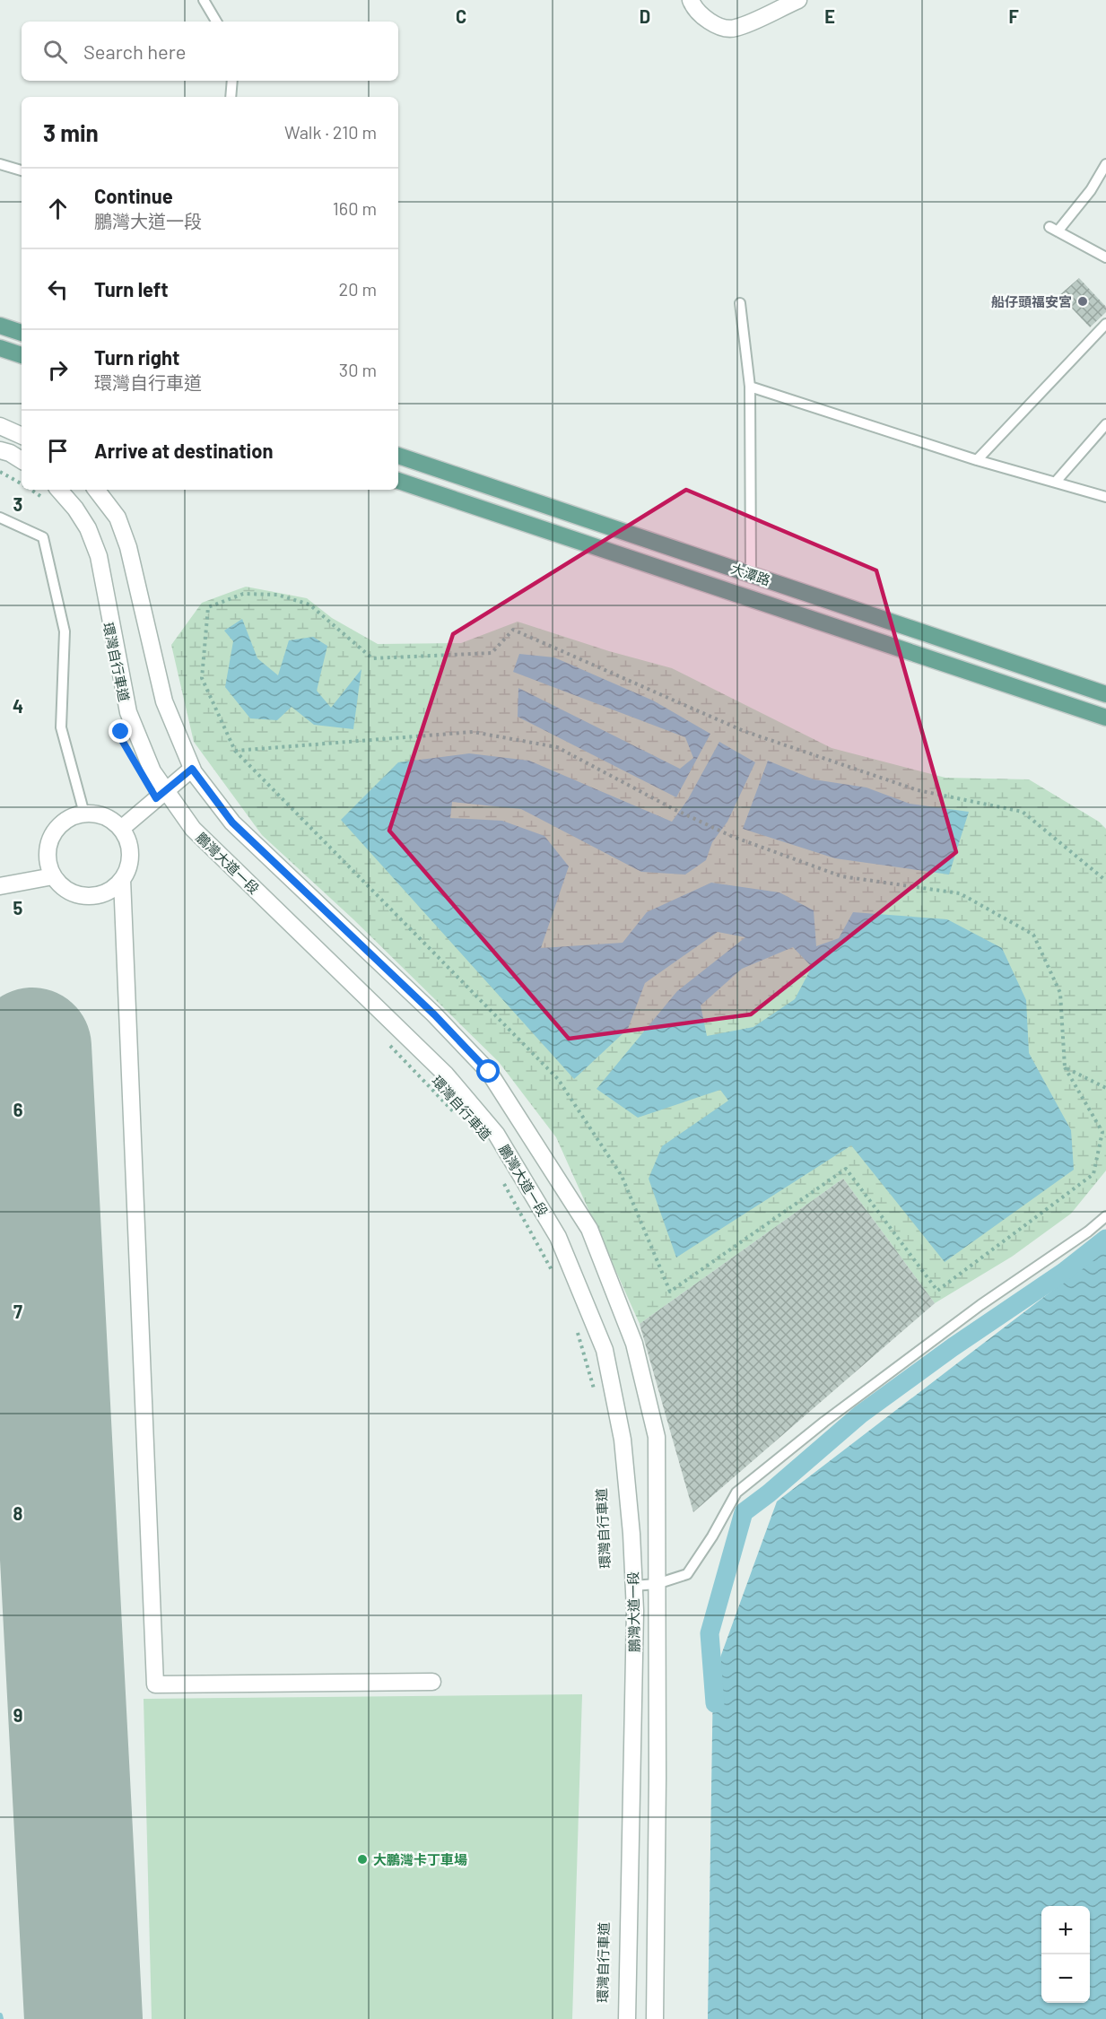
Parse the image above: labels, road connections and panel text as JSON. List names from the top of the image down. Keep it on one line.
{"streets":{"main road":["大潭路"],"street":["鵬灣大道一段"],"path":["環灣自行車道"]},"places":["船仔頭福安宮","大鵬灣卡丁車場"],"page":{"search":"Search here","heading":["3 min","Walk · 210 m"],"list":[["Continue","鵬灣大道一段","160 m"],["Turn left","20 m"],["Turn right","環灣自行車道","30 m"],"Arrive at destination"],"map_buttons":["+","−"]},"grid":{"columns":["C","D","E","F"],"rows":["3","4","5","6","7","8","9"]}}
